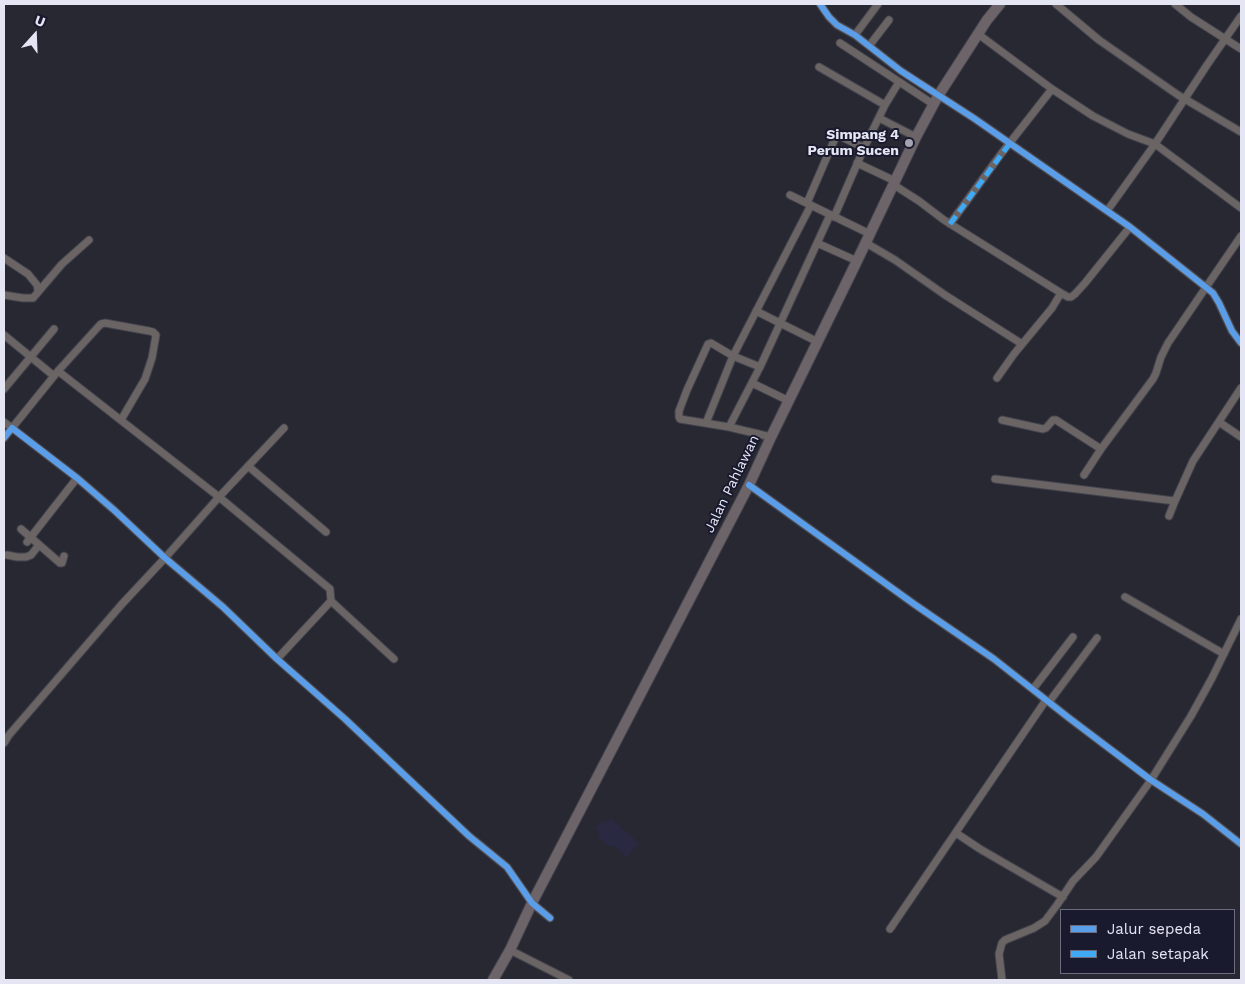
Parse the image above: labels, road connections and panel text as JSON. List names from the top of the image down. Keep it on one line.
{"streets":{"main road":["Jalan Pahlawan"]},"places":["Simpang 4 Perum Sucen"],"legend":["Jalur sepeda","Jalan setapak"],"north":"top"}
